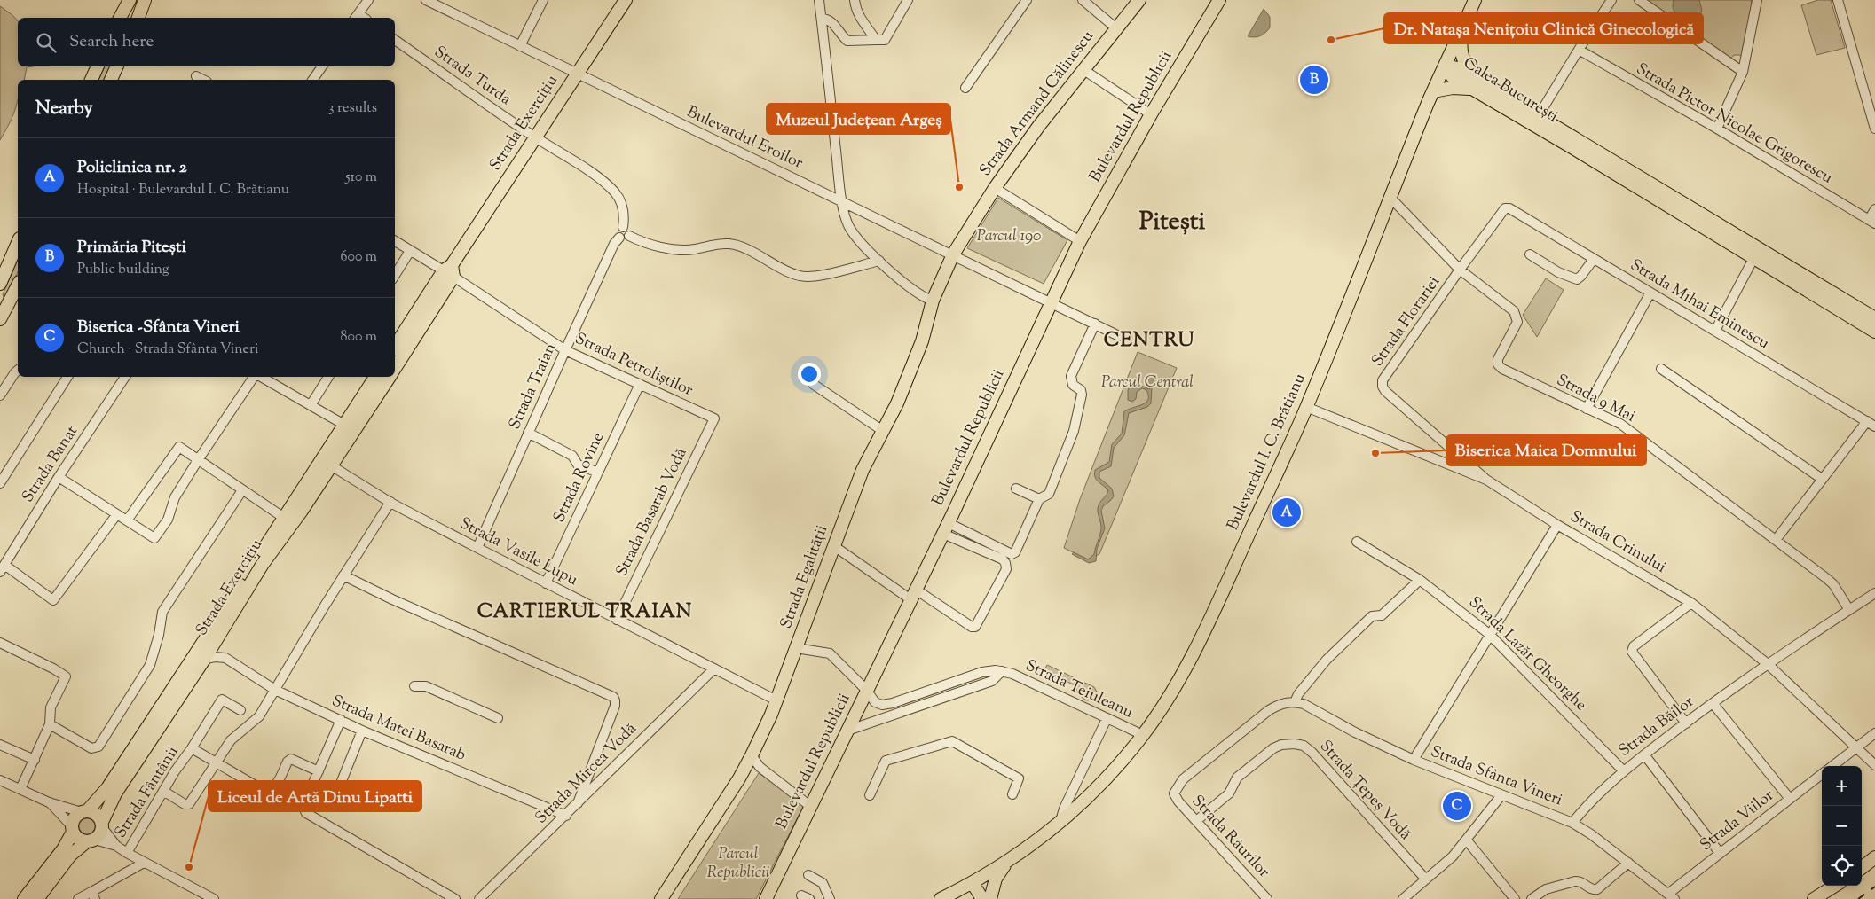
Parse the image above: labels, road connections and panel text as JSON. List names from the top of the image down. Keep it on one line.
{"streets":{"main road":["Calea București","Strada Armand Călinescu","Bulevardul Republicii","Strada Exercițiu","Bulevardul I. C. Brătianu","Strada Egalității"],"street":["Strada Turda","Strada Pictor Nicolae Grigorescu","Bulevardul Eroilor","Strada Mihai Eminescu","Strada Florariei","Strada Petroliștilor","Strada Traian","Strada 9 Mai","Strada Banat","Strada Rovine","Strada Basarab Vodă","Strada Crinului","Strada Vasile Lupu","Strada Lazăr Gheorghe","Strada Teiuleanu","Strada Băilor","Strada Matei Basarab","Strada Mircea Vodă","Strada Sfânta Vineri","Strada Țepeș Vodă","Strada Fântânii","Strada Viilor","Strada Râurilor"]},"crossings":[["Strada Turda","Strada Exercițiu"],["Calea București","Bulevardul I. C. Brătianu"],["Strada Armand Călinescu","Bulevardul Eroilor"],["Strada Armand Călinescu","Strada Egalității"],["Bulevardul Republicii","Bulevardul Eroilor"],["Strada Exercițiu","Bulevardul Eroilor"],["Strada Exercițiu","Strada Petroliștilor"],["Strada Exercițiu","Strada Vasile Lupu"],["Bulevardul Eroilor","Strada Egalității"],["Strada Mihai Eminescu","Strada Florariei"],["Strada Florariei","Strada 9 Mai"],["Strada Florariei","Strada Crinului"],["Strada Petroliștilor","Strada Traian"],["Strada Petroliștilor","Strada Rovine"],["Strada Petroliștilor","Strada Basarab Vodă"],["Strada Traian","Strada Vasile Lupu"],["Strada 9 Mai","Bulevardul I. C. Brătianu"],["Strada 9 Mai","Strada Băilor"],["Bulevardul I. C. Brătianu","Strada Crinului"],["Bulevardul I. C. Brătianu","Strada Teiuleanu"],["Strada Rovine","Strada Vasile Lupu"],["Strada Basarab Vodă","Strada Vasile Lupu"],["Strada Crinului","Strada Băilor"],["Strada Vasile Lupu","Strada Egalității"],["Strada Vasile Lupu","Strada Mircea Vodă"],["Strada Lazăr Gheorghe","Strada Băilor"],["Strada Băilor","Strada Sfânta Vineri"],["Strada Matei Basarab","Strada Mircea Vodă"],["Strada Sfânta Vineri","Strada Viilor"],["Strada Sfânta Vineri","Strada Râurilor"],["Strada Țepeș Vodă","Strada Râurilor"]],"districts":["Pitești","CENTRU","CARTIERUL TRAIAN"],"parks":["Parcul 190","Parcul Central","Parcul Republicii"],"places":["Dr. Natașa Nenițoiu Clinică Ginecologică","Muzeul Județean Argeș","Biserica Maica Domnului","Liceul de Artă Dinu Lipatti"],"page":{"search":"Search here","pins":["B","A","C"],"heading":["Nearby","3 results"],"list":[{"mark":"A","name":"Policlinica nr. 2","note":"Hospital · Bulevardul I. C. Brătianu","value":"510 m"},{"mark":"B","name":"Primăria Pitești","note":"Public building","value":"600 m"},{"mark":"C","name":"Biserica -Sfânta Vineri","note":"Church · Strada Sfânta Vineri","value":"800 m"}],"map_buttons":["+","−"]}}
